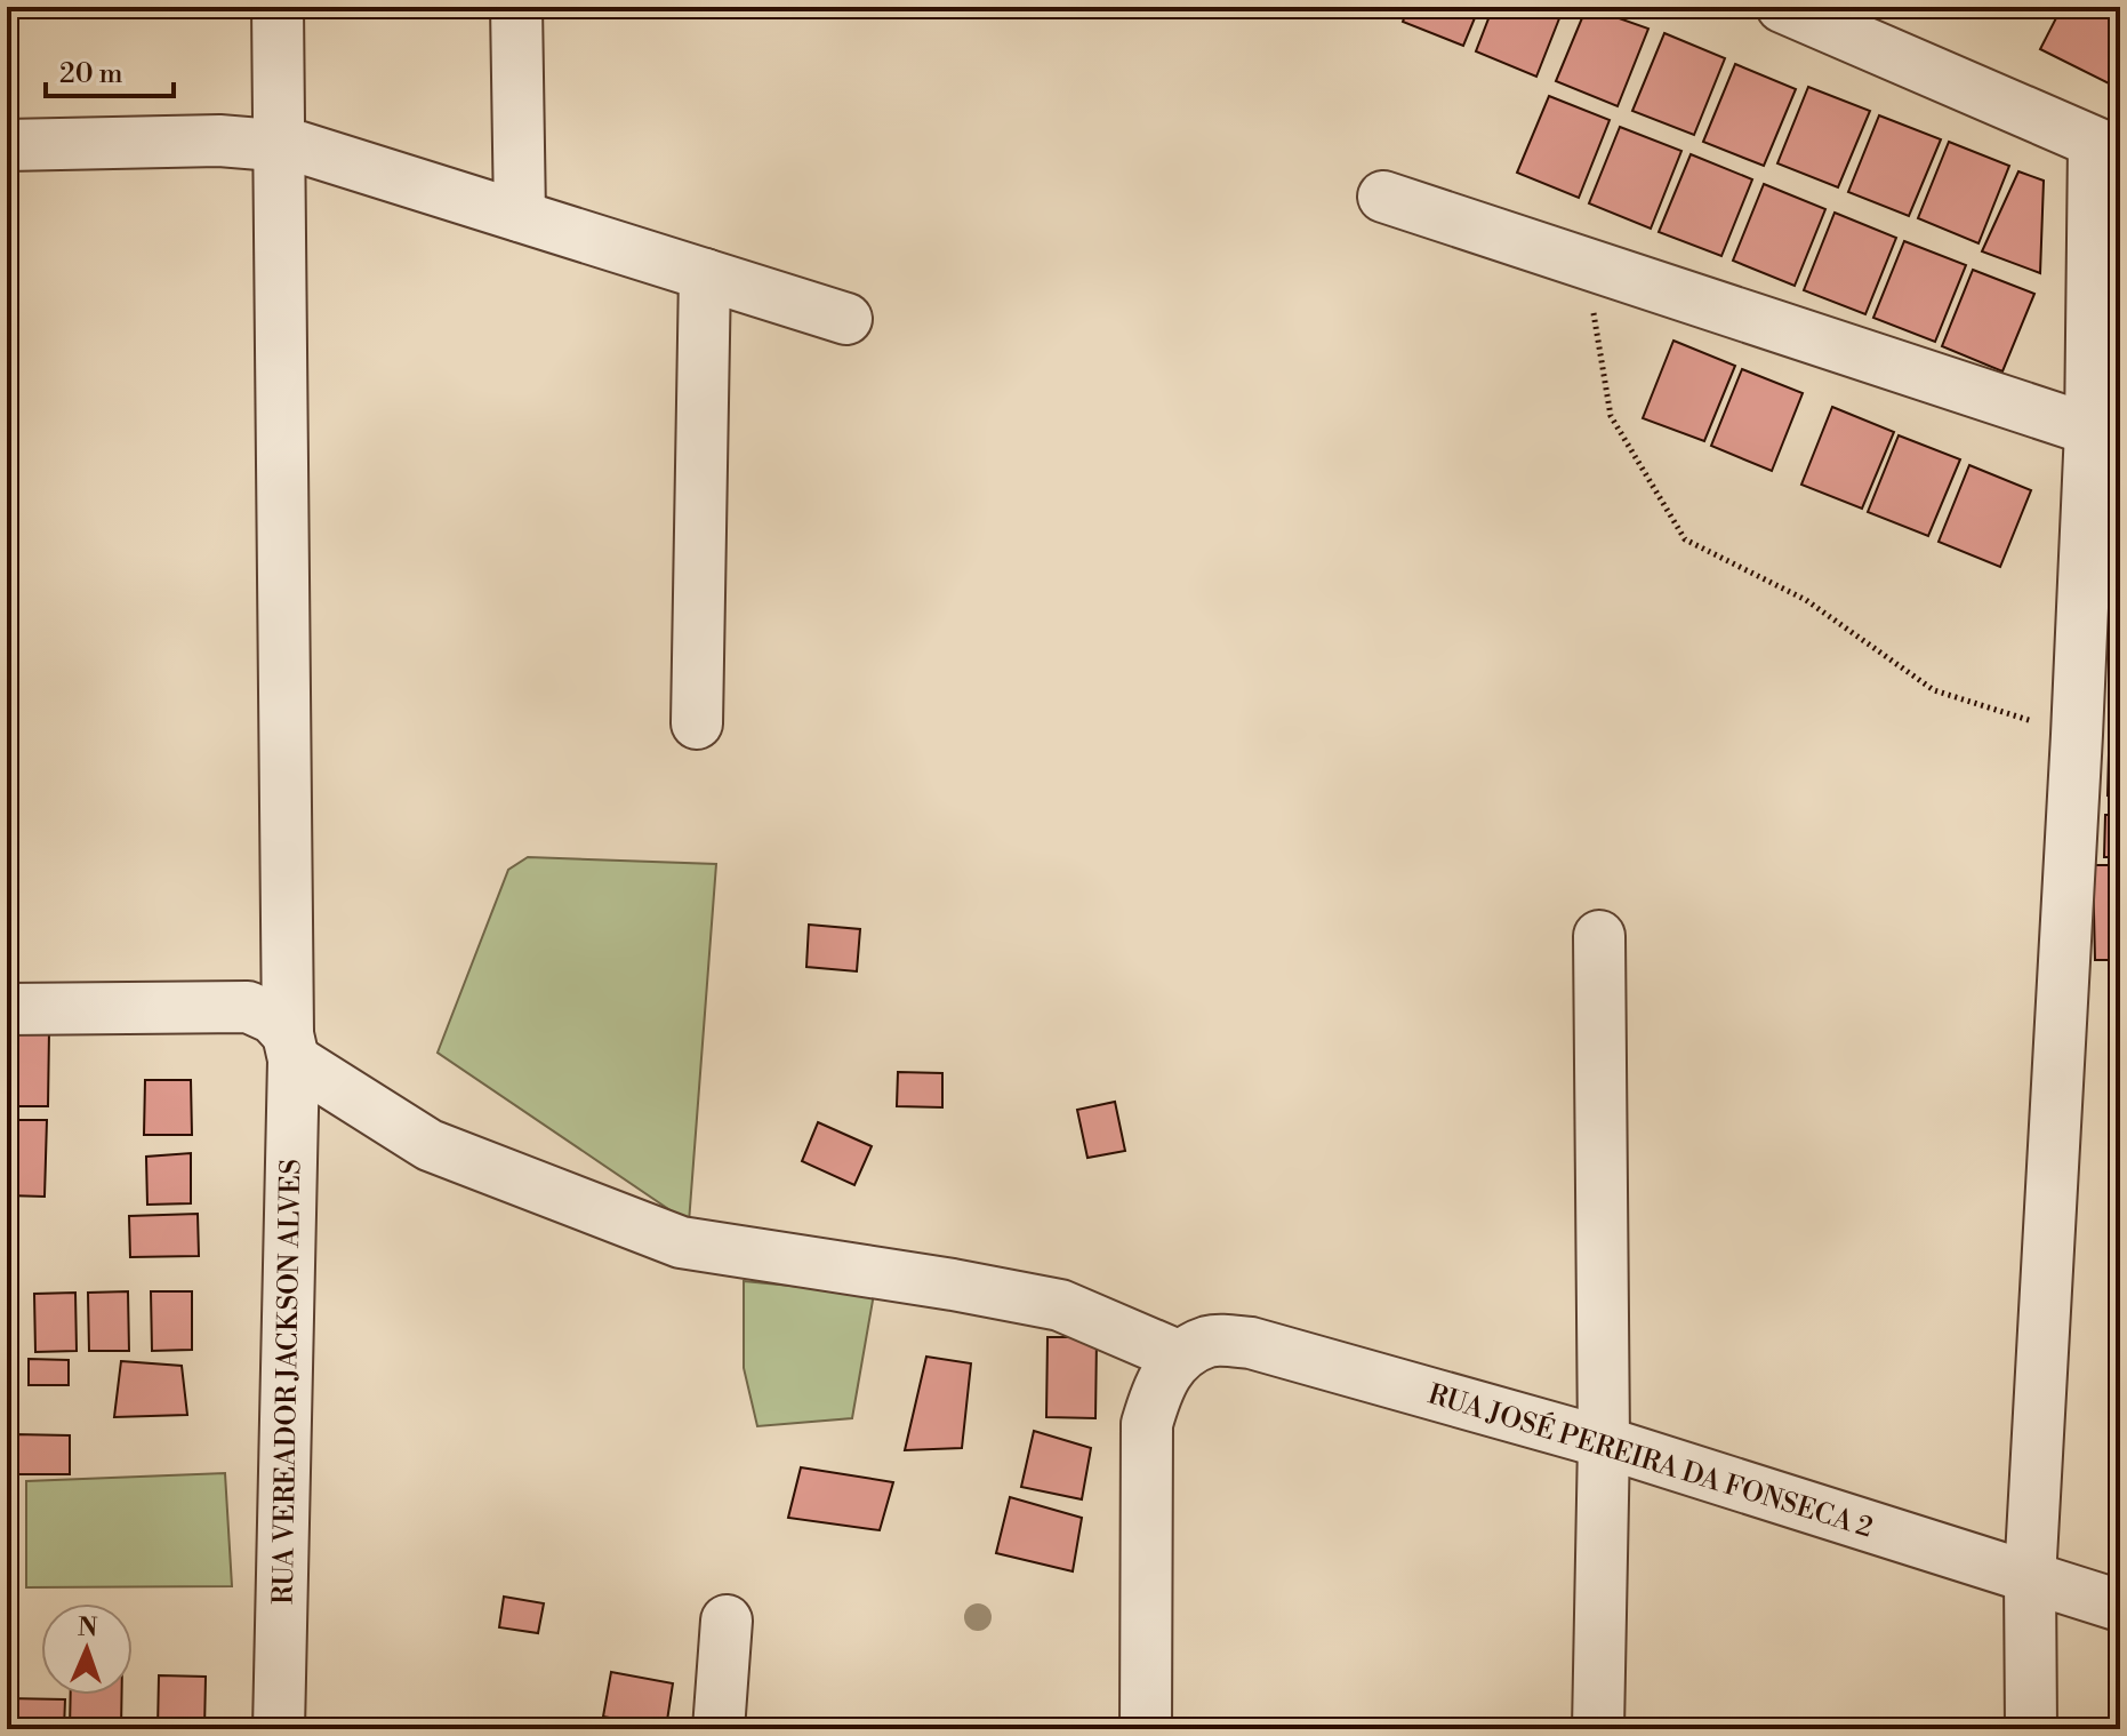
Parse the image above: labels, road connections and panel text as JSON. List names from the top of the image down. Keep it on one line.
{"streets":{"street":["RUA VEREADOR JACKSON ALVES","RUA JOSÉ PEREIRA DA FONSECA 2"]},"scale_bar":"20 m","north":"top"}
